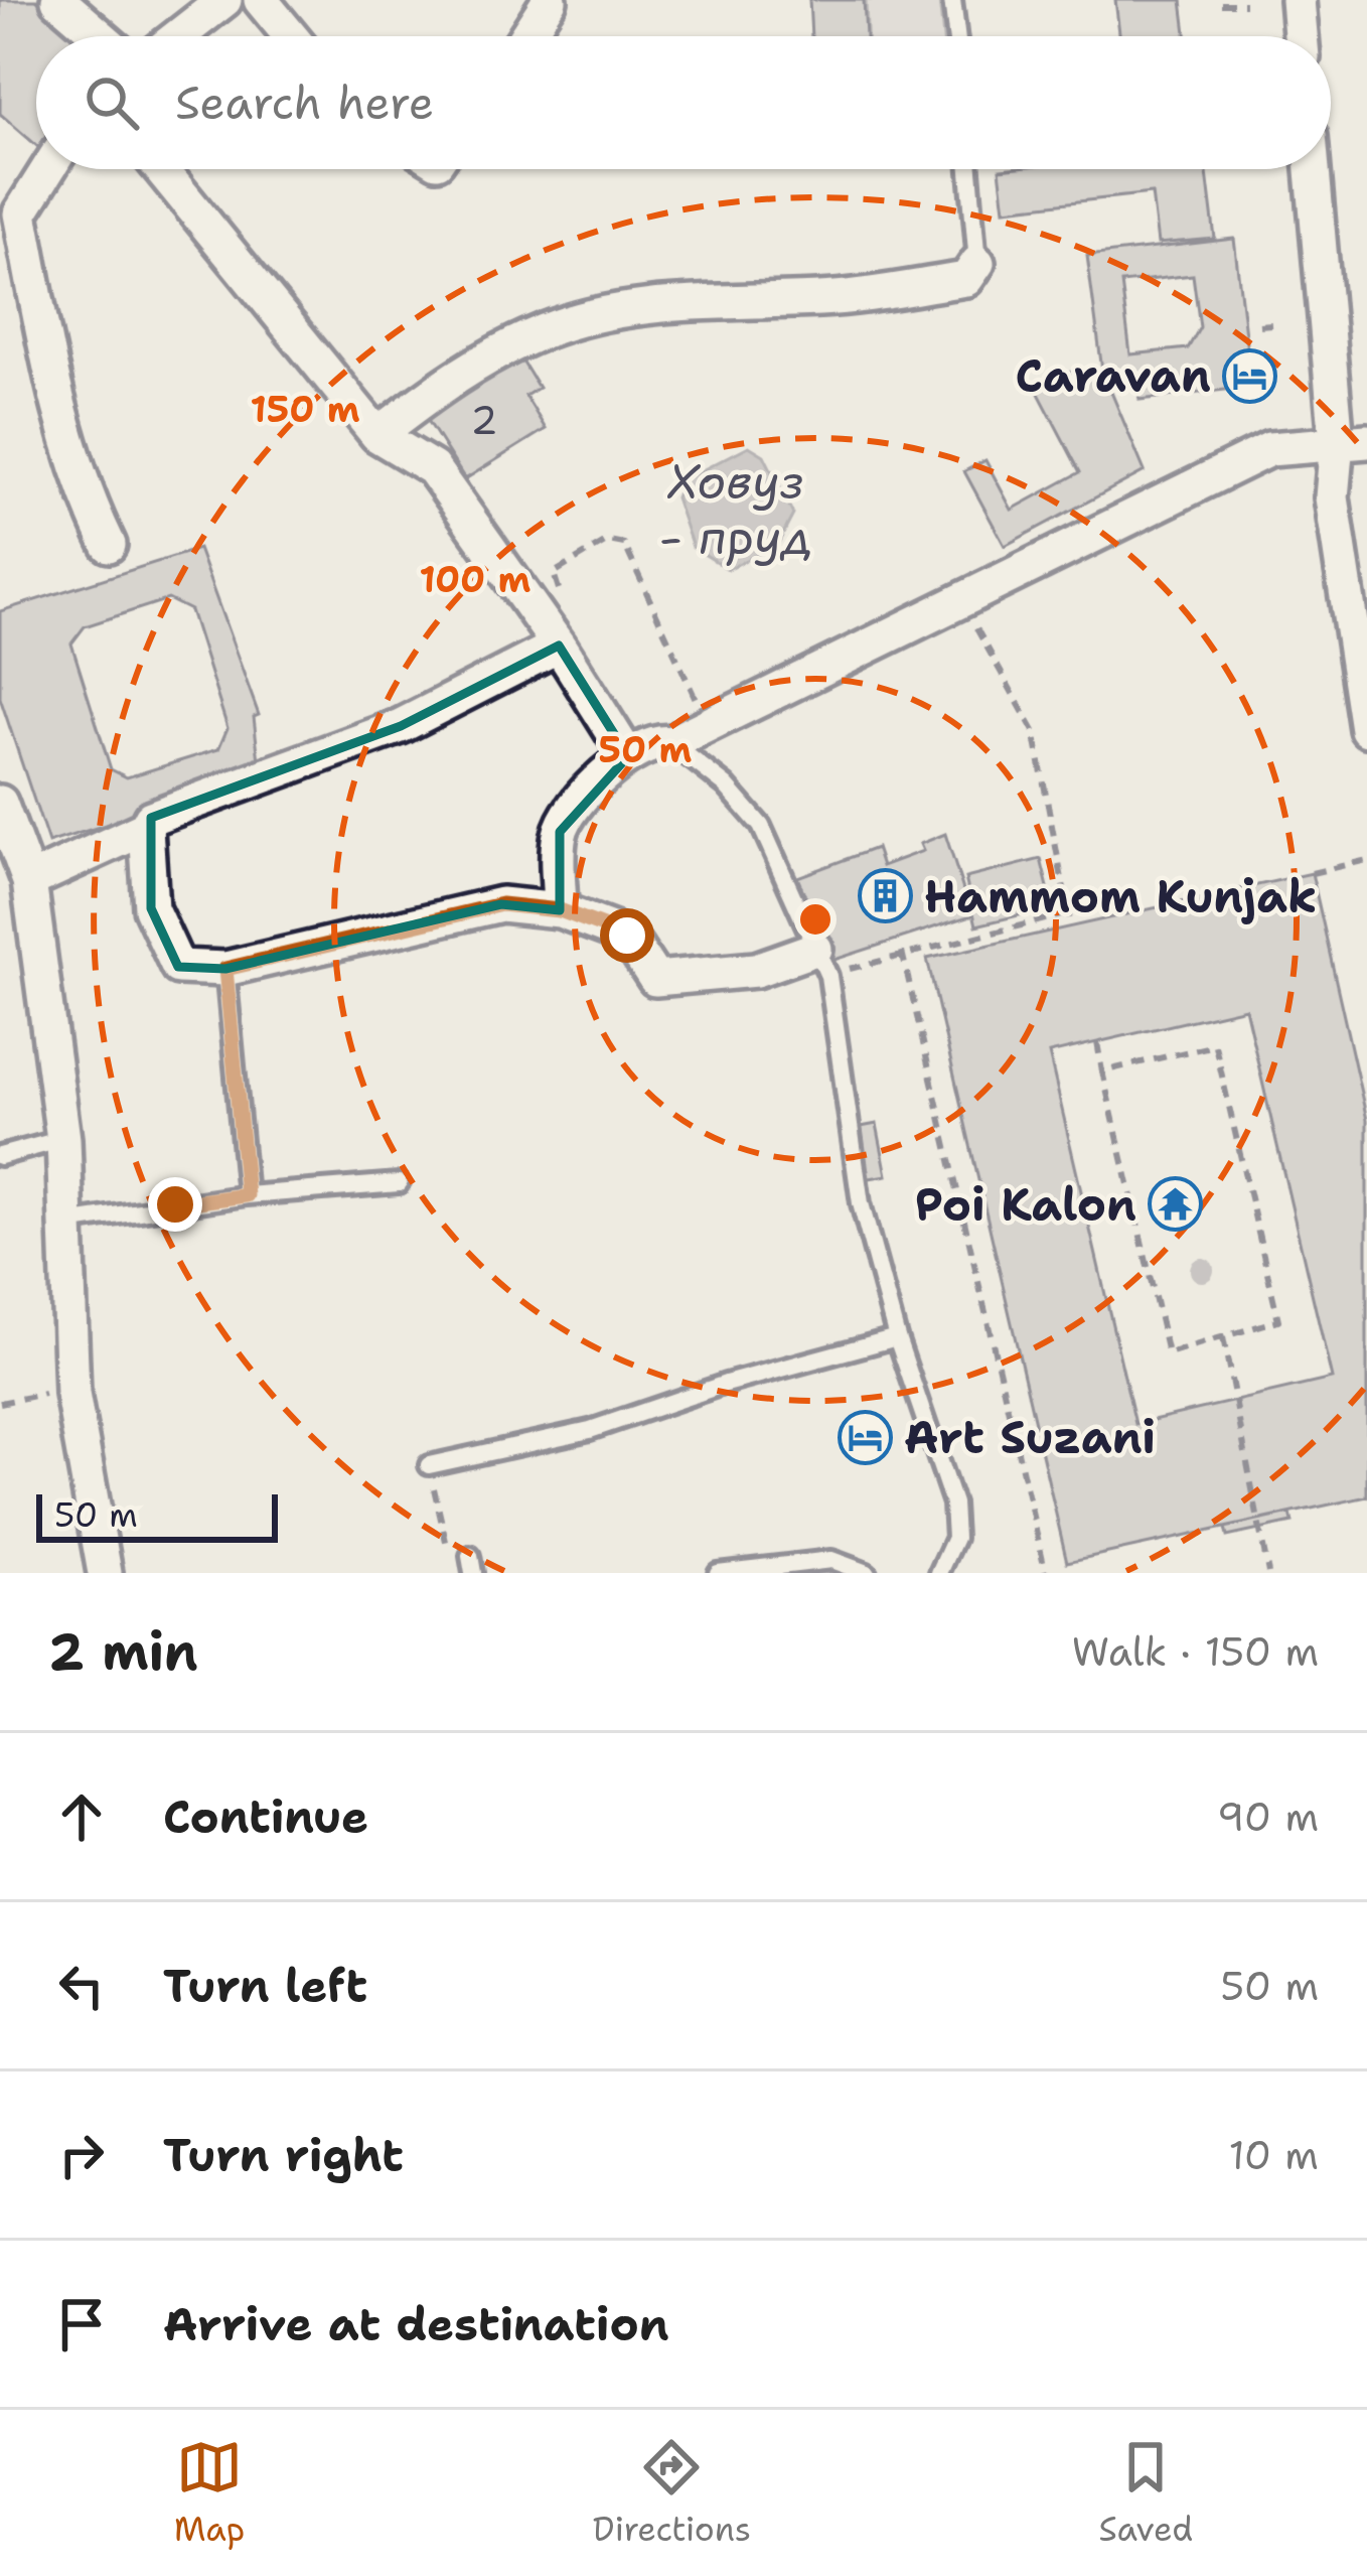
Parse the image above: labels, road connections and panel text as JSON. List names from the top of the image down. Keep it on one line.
{"water":["Ховуз - пруд"],"places":{"hotel":["Caravan","Art Suzani"],"building":["Hammom Kunjak"],"temple":["Poi Kalon"]},"house_numbers":["2"],"scale_bar":"50 m","page":{"search":"Search here","scale":"50 m","heading":["2 min","Walk · 150 m"],"list":[["Continue","90 m"],["Turn left","50 m"],["Turn right","10 m"],"Arrive at destination"],"nav":["Map","Directions","Saved"]},"rings":["150 m","100 m","50 m"]}
